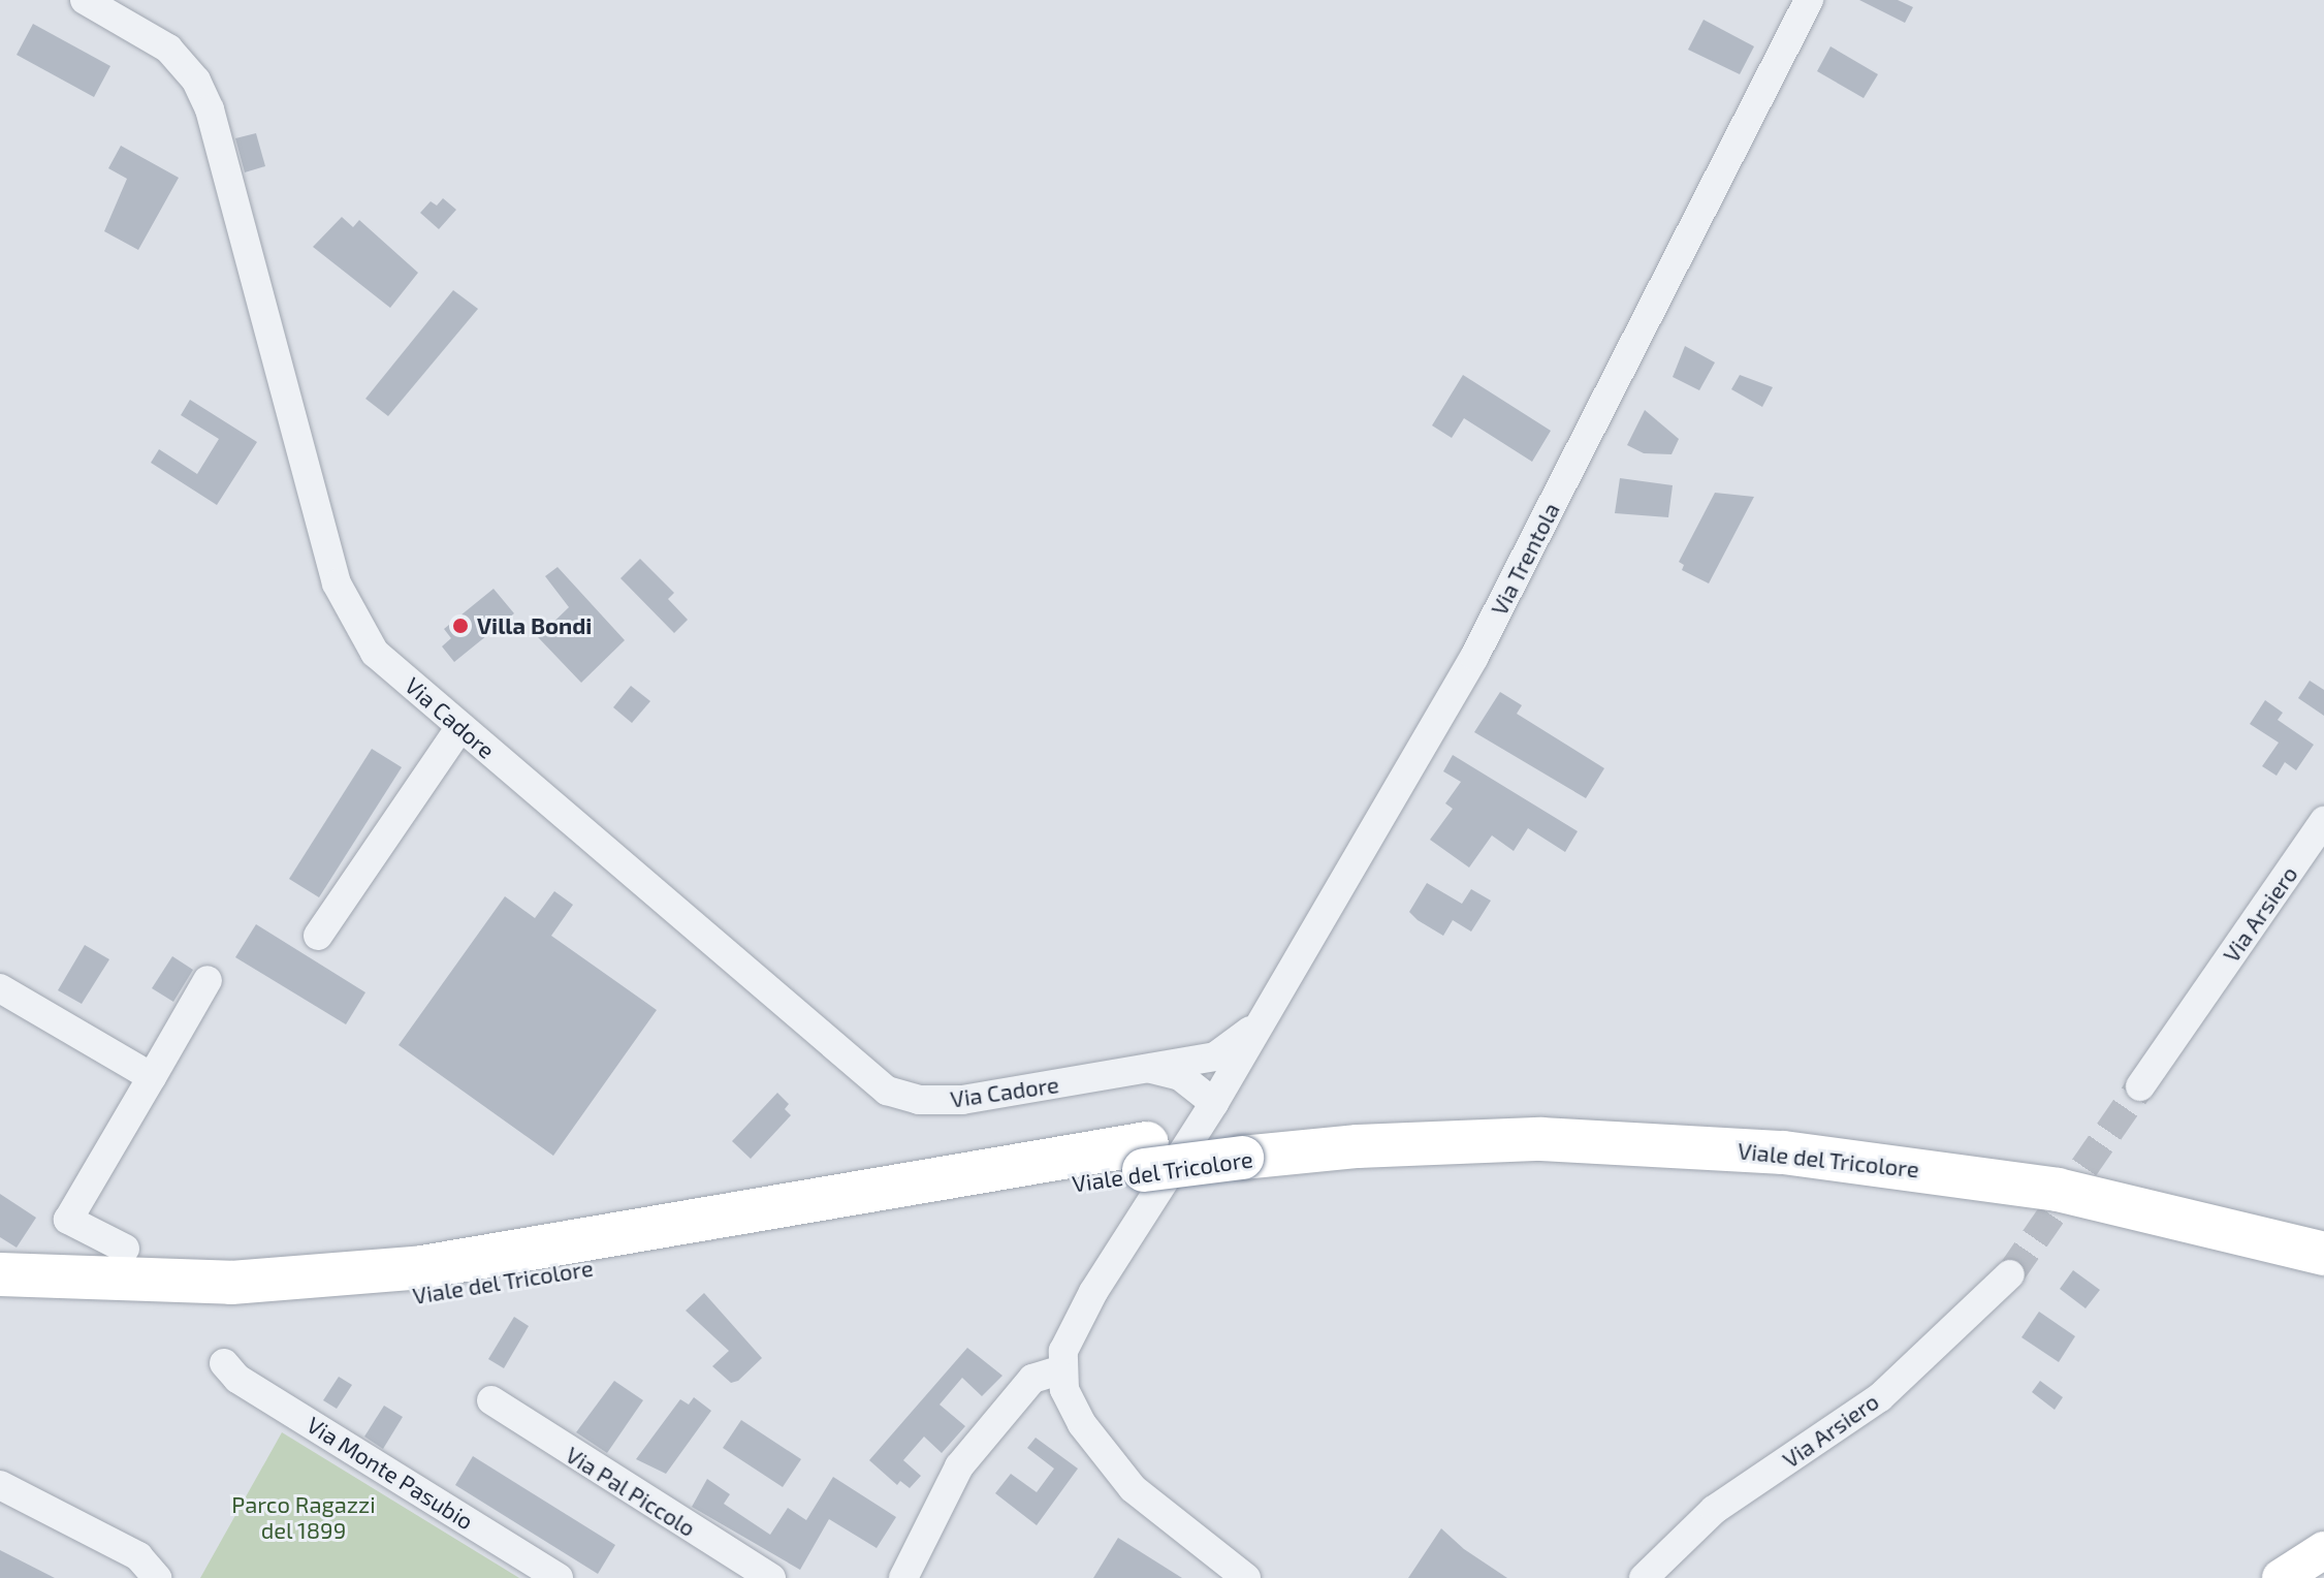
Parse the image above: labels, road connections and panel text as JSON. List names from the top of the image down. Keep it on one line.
{"streets":{"highway":["Viale del Tricolore"],"street":["Via Trentola","Via Cadore","Via Arsiero","Via Monte Pasubio","Via Pal Piccolo"]},"crossings":[["Via Trentola","Via Cadore"],["Via Trentola","Viale del Tricolore"],["Via Cadore","Viale del Tricolore"]],"parks":["Parco Ragazzi del 1899"],"places":["Villa Bondi"]}
